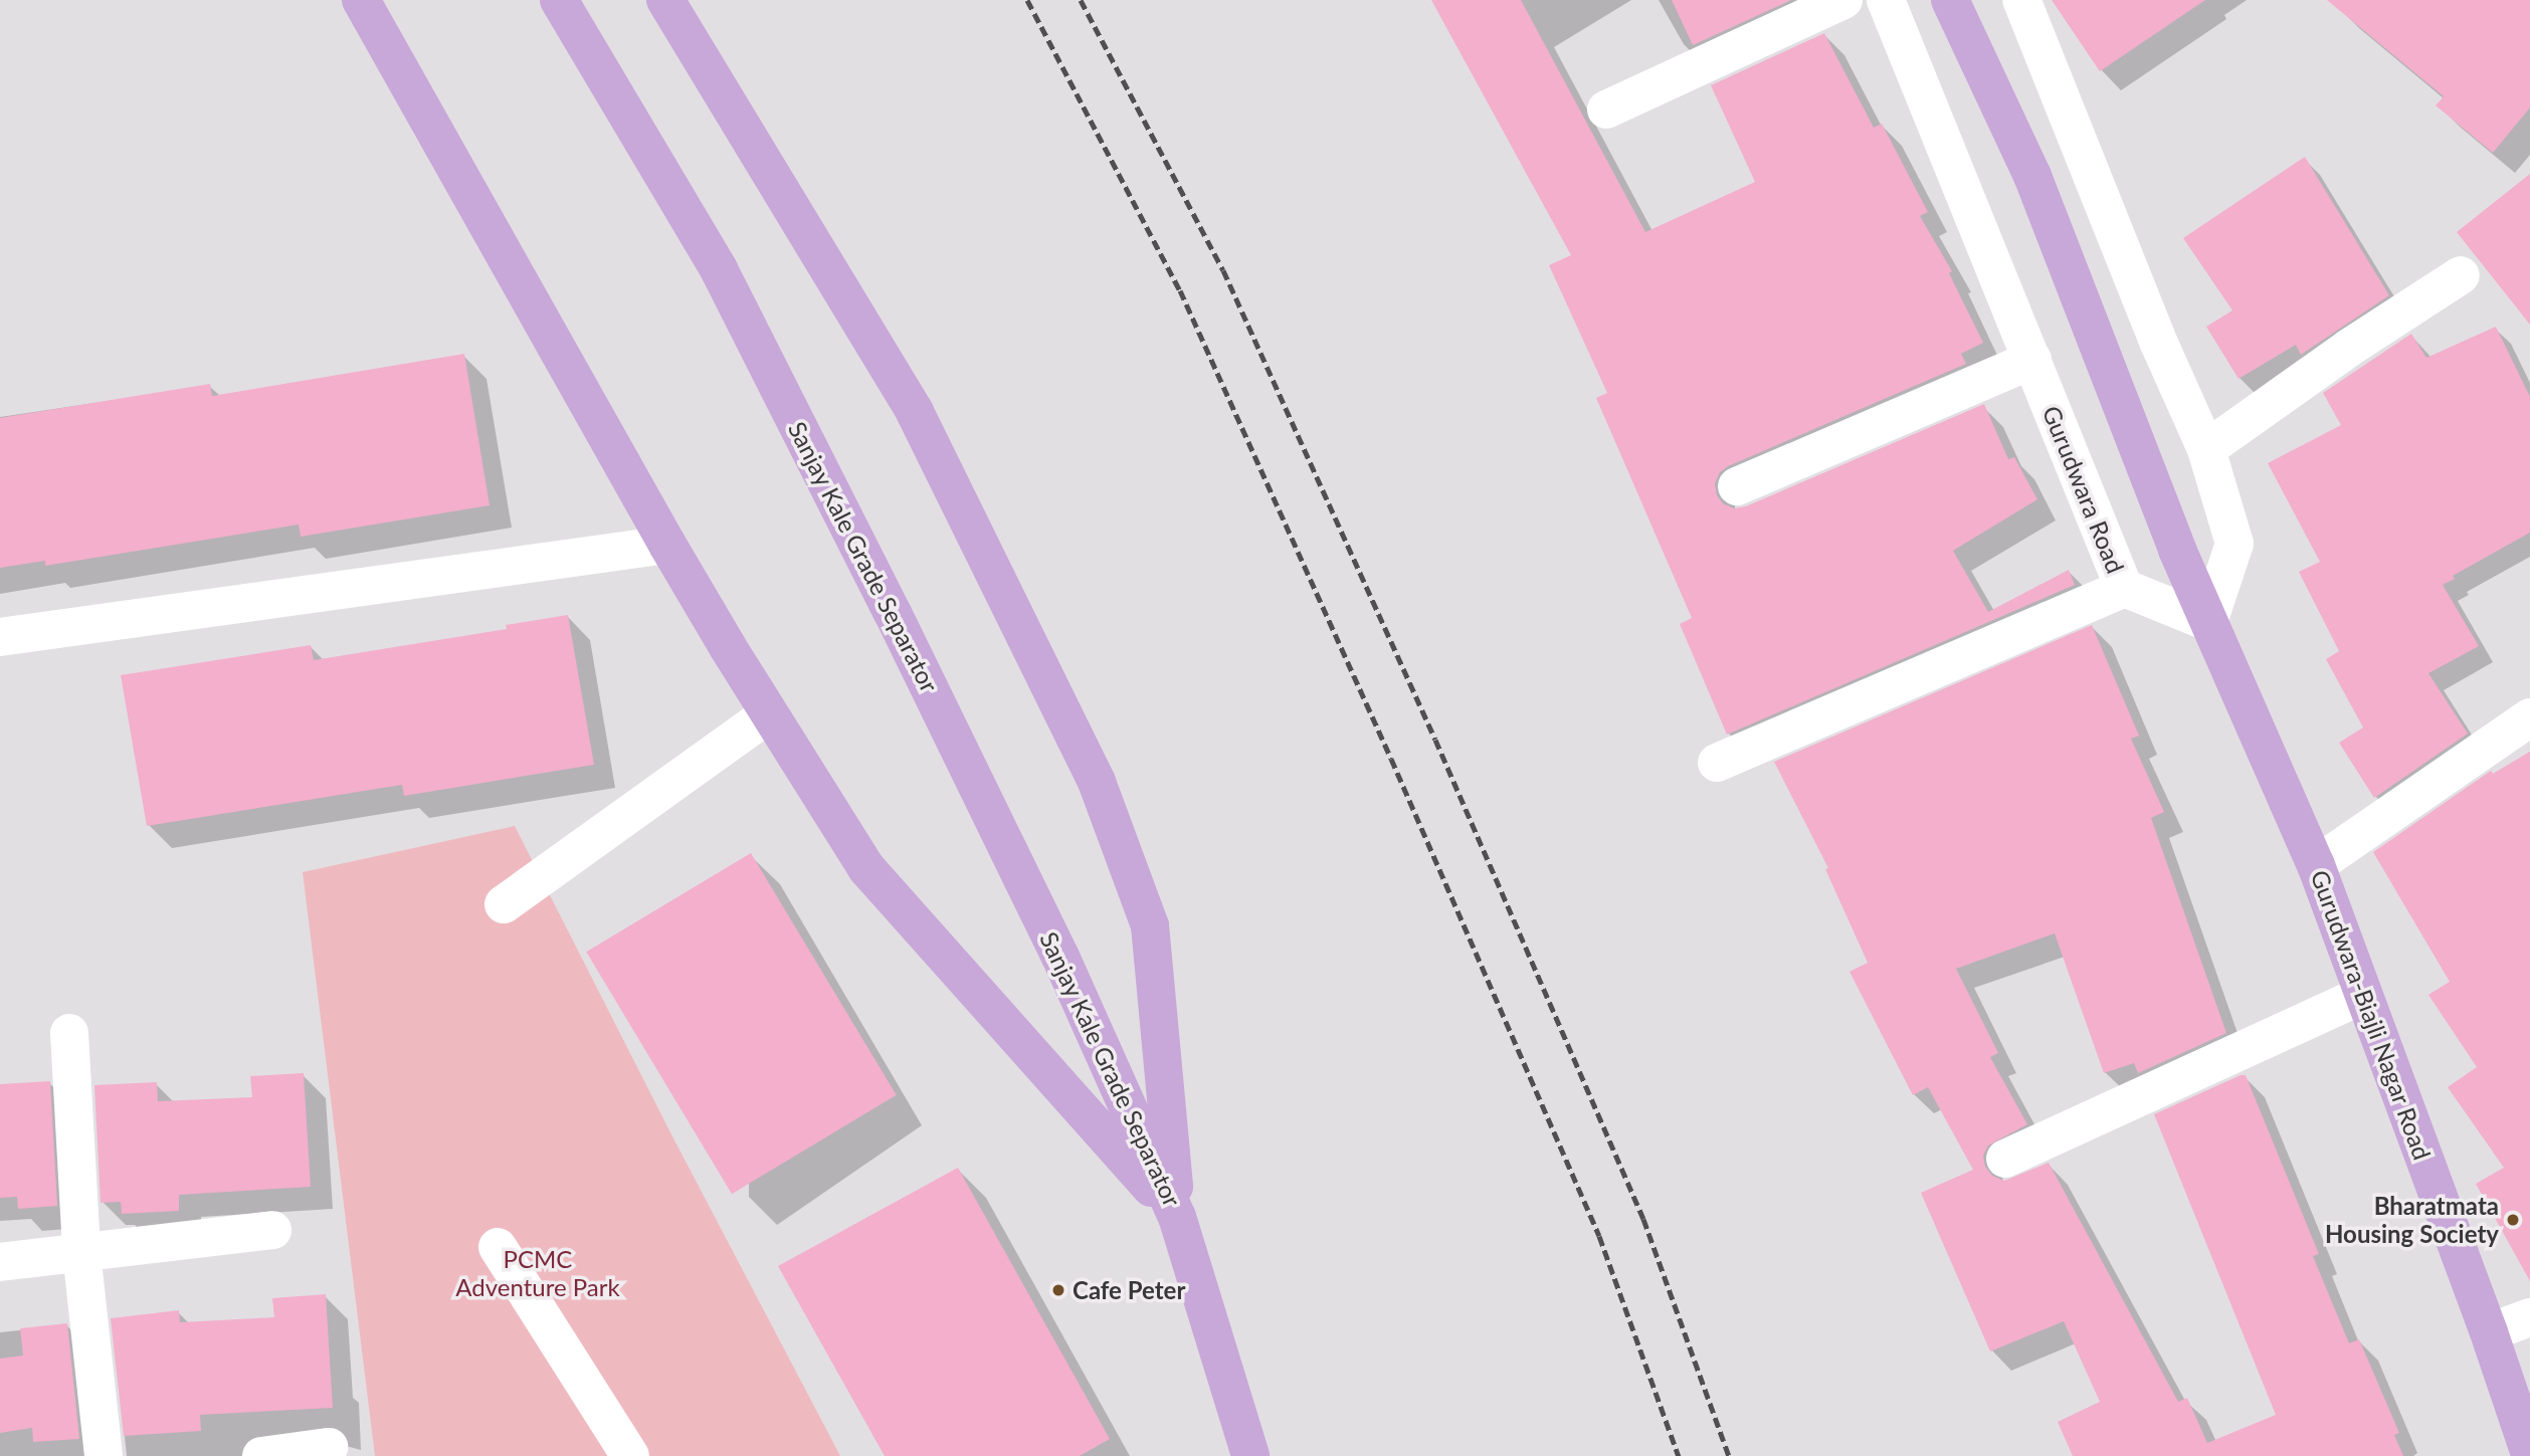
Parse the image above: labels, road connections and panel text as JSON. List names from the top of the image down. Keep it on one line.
{"streets":{"main road":["Sanjay Kale Grade Separator","Gurudwara-Biajli Nagar Road"],"street":["Gurudwara Road"]},"crossings":[["Gurudwara Road","Gurudwara-Biajli Nagar Road"]],"parks":["PCMC Adventure Park"],"places":["Bharatmata Housing Society","Cafe Peter"]}
